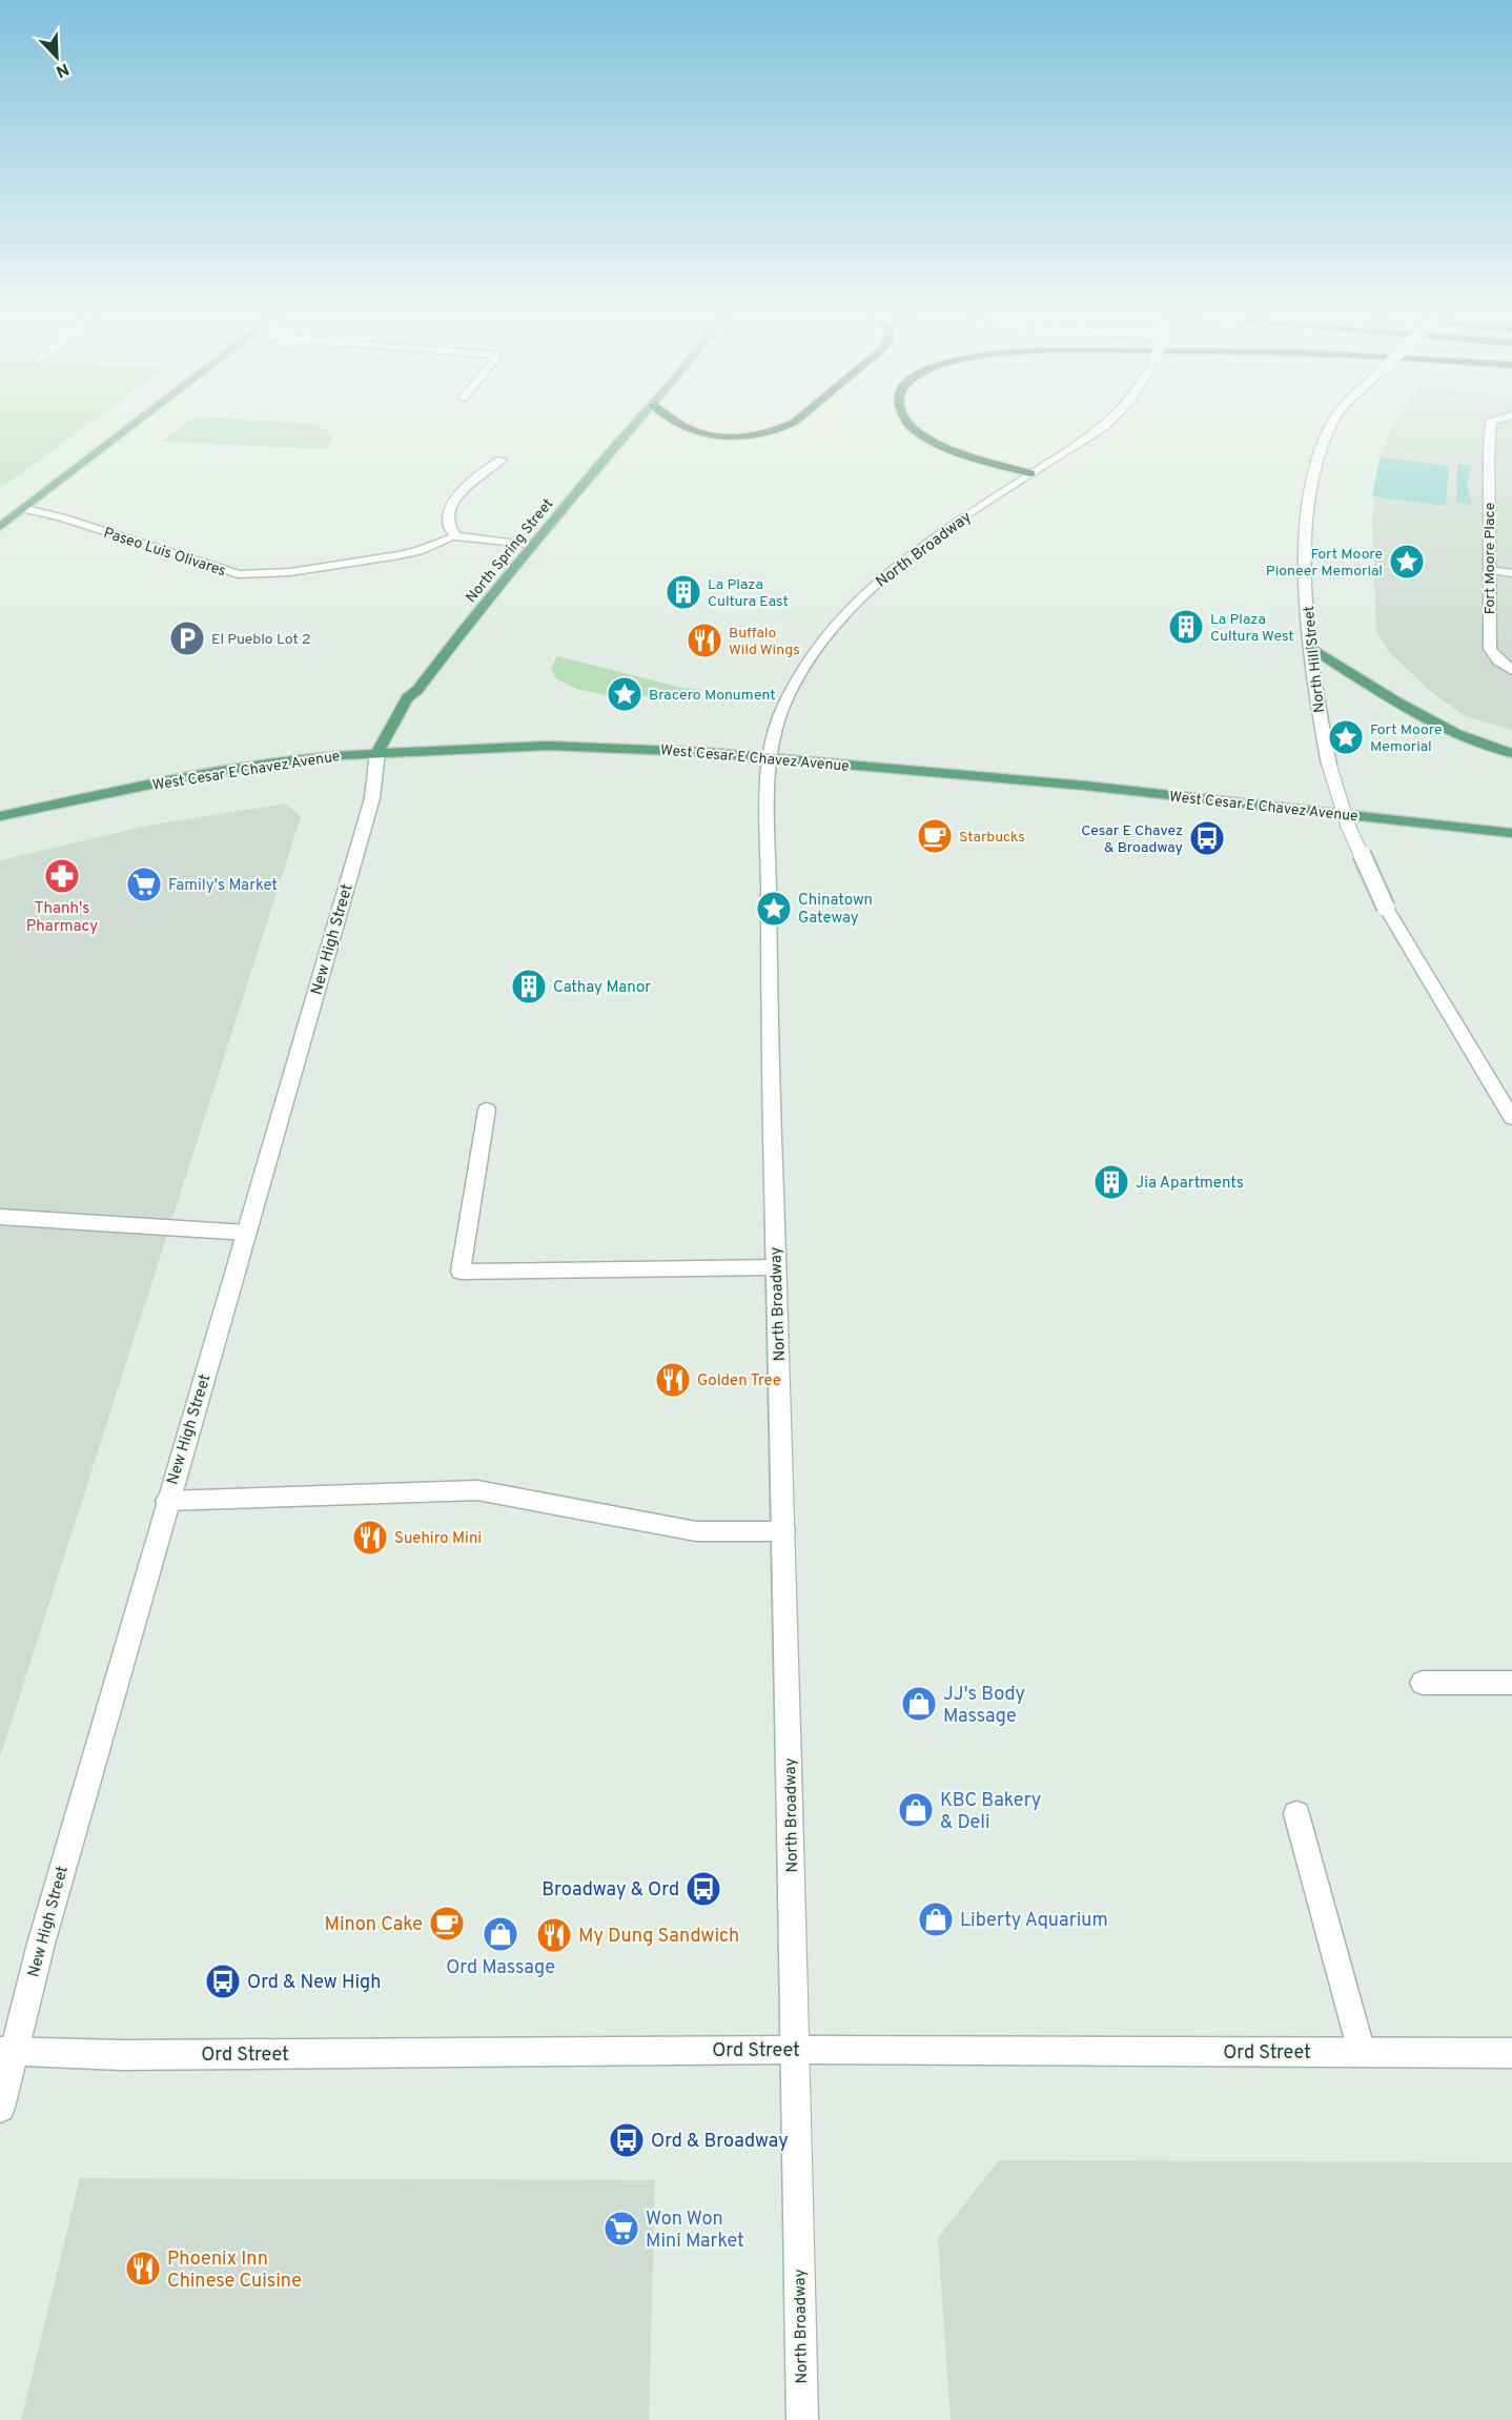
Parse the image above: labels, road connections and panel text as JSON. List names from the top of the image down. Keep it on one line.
{"streets":{"main road":["North Broadway","North Spring Street","Paseo Luis Olivares","Fort Moore Place","North Hill Street","West Cesar E Chavez Avenue","New High Street","Ord Street"]},"crossings":[["North Broadway","West Cesar E Chavez Avenue"],["North Broadway","Ord Street"],["North Spring Street","West Cesar E Chavez Avenue"],["North Spring Street","New High Street"],["West Cesar E Chavez Avenue","New High Street"],["New High Street","Ord Street"]],"places":{"place":["Fort Moore Pioneer Memorial","Bracero Monument","Fort Moore Memorial","Chinatown Gateway"],"building":["La Plaza Cultura East","La Plaza Cultura West","Cathay Manor","Jia Apartments"],"parking":["El Pueblo Lot 2"],"restaurant":["Buffalo Wild Wings","Golden Tree","Suehiro Mini","My Dung Sandwich","Phoenix Inn Chinese Cuisine"],"cafe":["Starbucks","Minon Cake"],"bus stop":["Cesar E Chavez & Broadway","Broadway & Ord","Ord & New High","Ord & Broadway"],"pharmacy":["Thanh's Pharmacy"],"supermarket":["Family's Market","Won Won Mini Market"],"shop":["JJ's Body Massage","KBC Bakery & Deli","Liberty Aquarium","Ord Massage"]},"north":"bottom right"}
